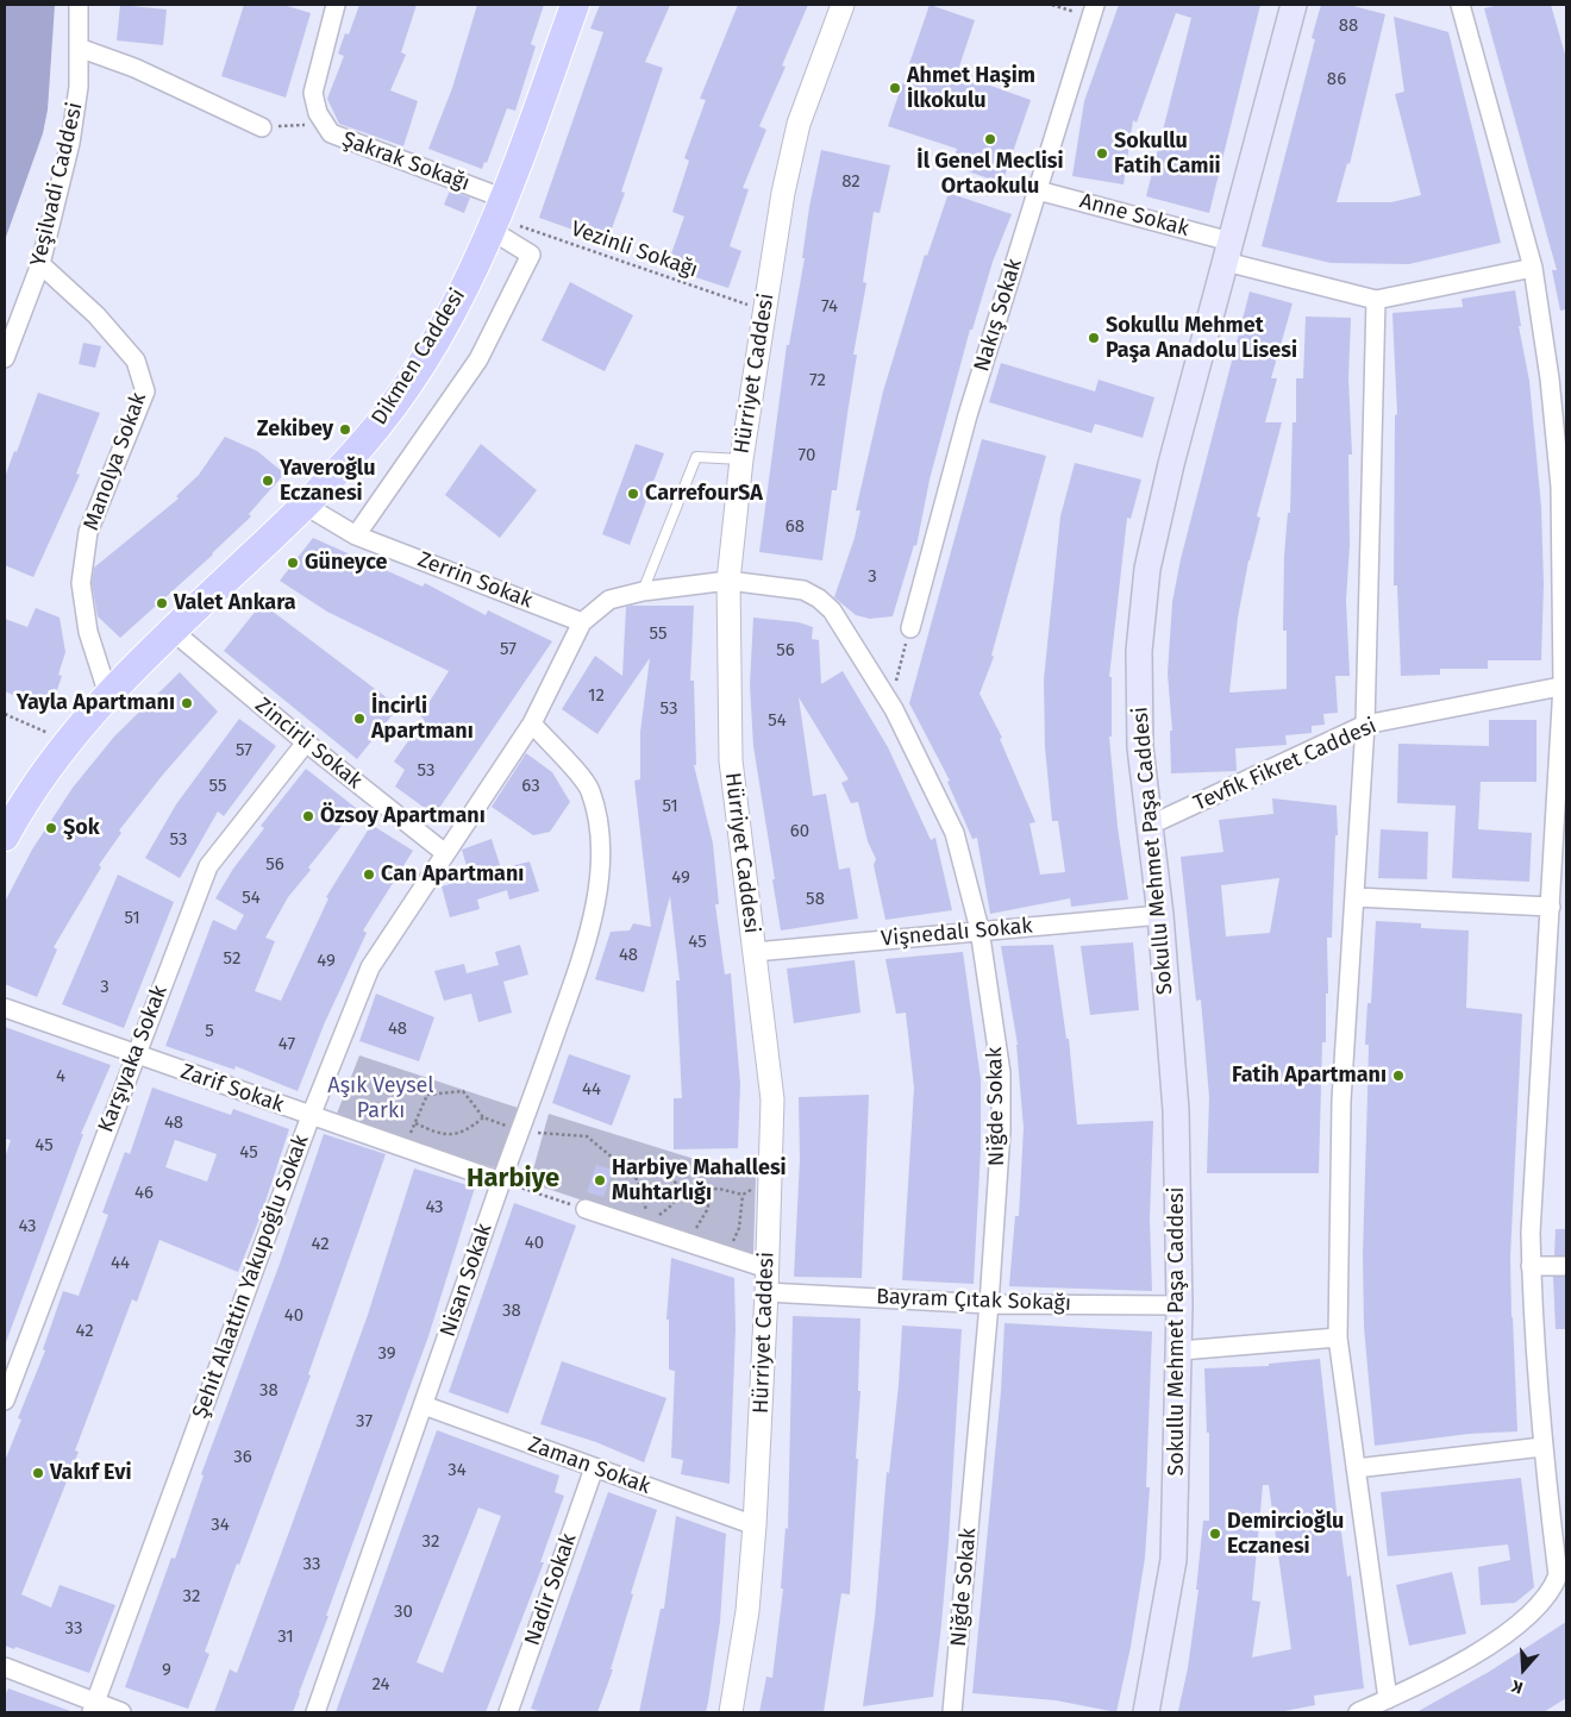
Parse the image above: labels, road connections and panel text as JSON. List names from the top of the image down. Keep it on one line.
{"streets":{"main road":["Dikmen Caddesi","Sokullu Mehmet Paşa Caddesi"],"street":["Şakrak Sokağı","Yeşilvadi Caddesi","Anne Sokak","Nakış Sokak","Hürriyet Caddesi","Manolya Sokak","Zerrin Sokak","Zincirli Sokak","Tevfik Fikret Caddesi","Vişnedalı Sokak","Karşıyaka Sokak","Zarif Sokak","Niğde Sokak","Şehit Alaattin Yakupoğlu Sokak","Nisan Sokak","Bayram Çıtak Sokağı","Zaman Sokak","Nadir Sokak"],"path":["Vezinli Sokağı"]},"crossings":[["Şakrak Sokağı","Vezinli Sokağı"],["Şakrak Sokağı","Dikmen Caddesi"],["Şakrak Sokağı","Zerrin Sokak"],["Yeşilvadi Caddesi","Manolya Sokak"],["Anne Sokak","Nakış Sokak"],["Anne Sokak","Sokullu Mehmet Paşa Caddesi"],["Vezinli Sokağı","Dikmen Caddesi"],["Vezinli Sokağı","Hürriyet Caddesi"],["Dikmen Caddesi","Manolya Sokak"],["Dikmen Caddesi","Zerrin Sokak"],["Dikmen Caddesi","Zincirli Sokak"],["Hürriyet Caddesi","Vişnedalı Sokak"],["Hürriyet Caddesi","Niğde Sokak"],["Hürriyet Caddesi","Şehit Alaattin Yakupoğlu Sokak"],["Hürriyet Caddesi","Bayram Çıtak Sokağı"],["Hürriyet Caddesi","Zaman Sokak"],["Zerrin Sokak","Şehit Alaattin Yakupoğlu Sokak"],["Zincirli Sokak","Karşıyaka Sokak"],["Zincirli Sokak","Şehit Alaattin Yakupoğlu Sokak"],["Tevfik Fikret Caddesi","Sokullu Mehmet Paşa Caddesi"],["Sokullu Mehmet Paşa Caddesi","Vişnedalı Sokak"],["Sokullu Mehmet Paşa Caddesi","Bayram Çıtak Sokağı"],["Vişnedalı Sokak","Niğde Sokak"],["Karşıyaka Sokak","Zarif Sokak"],["Zarif Sokak","Şehit Alaattin Yakupoğlu Sokak"],["Zarif Sokak","Nisan Sokak"],["Niğde Sokak","Şehit Alaattin Yakupoğlu Sokak"],["Niğde Sokak","Bayram Çıtak Sokağı"],["Şehit Alaattin Yakupoğlu Sokak","Nisan Sokak"],["Nisan Sokak","Zaman Sokak"],["Zaman Sokak","Nadir Sokak"]],"districts":["Harbiye"],"parks":["Aşık Veysel Parkı"],"places":["Ahmet Haşim İlkokulu","İl Genel Meclisi Ortaokulu","Sokullu Fatih Camii","Sokullu Mehmet Paşa Anadolu Lisesi","Zekibey","Yaveroğlu Eczanesi","CarrefourSA","Güneyce","Valet Ankara","Yayla Apartmanı","İncirli Apartmanı","Özsoy Apartmanı","Şok","Can Apartmanı","Fatih Apartmanı","Harbiye Mahallesi Muhtarlığı","Vakıf Evi","Demircioğlu Eczanesi"],"house_numbers":["88","86","82","74","72","70","68","3","55","57","56","12","53","54","57","53","55","63","51","60","53","56","49","54","58","51","45","48","52","49","3","48","5","47","4","44","48","45","45","46","43","43","40","42","44","38","40","42","39","38","37","36","34","34","32","33","32","30","33","31","9","24"],"north":"bottom"}
